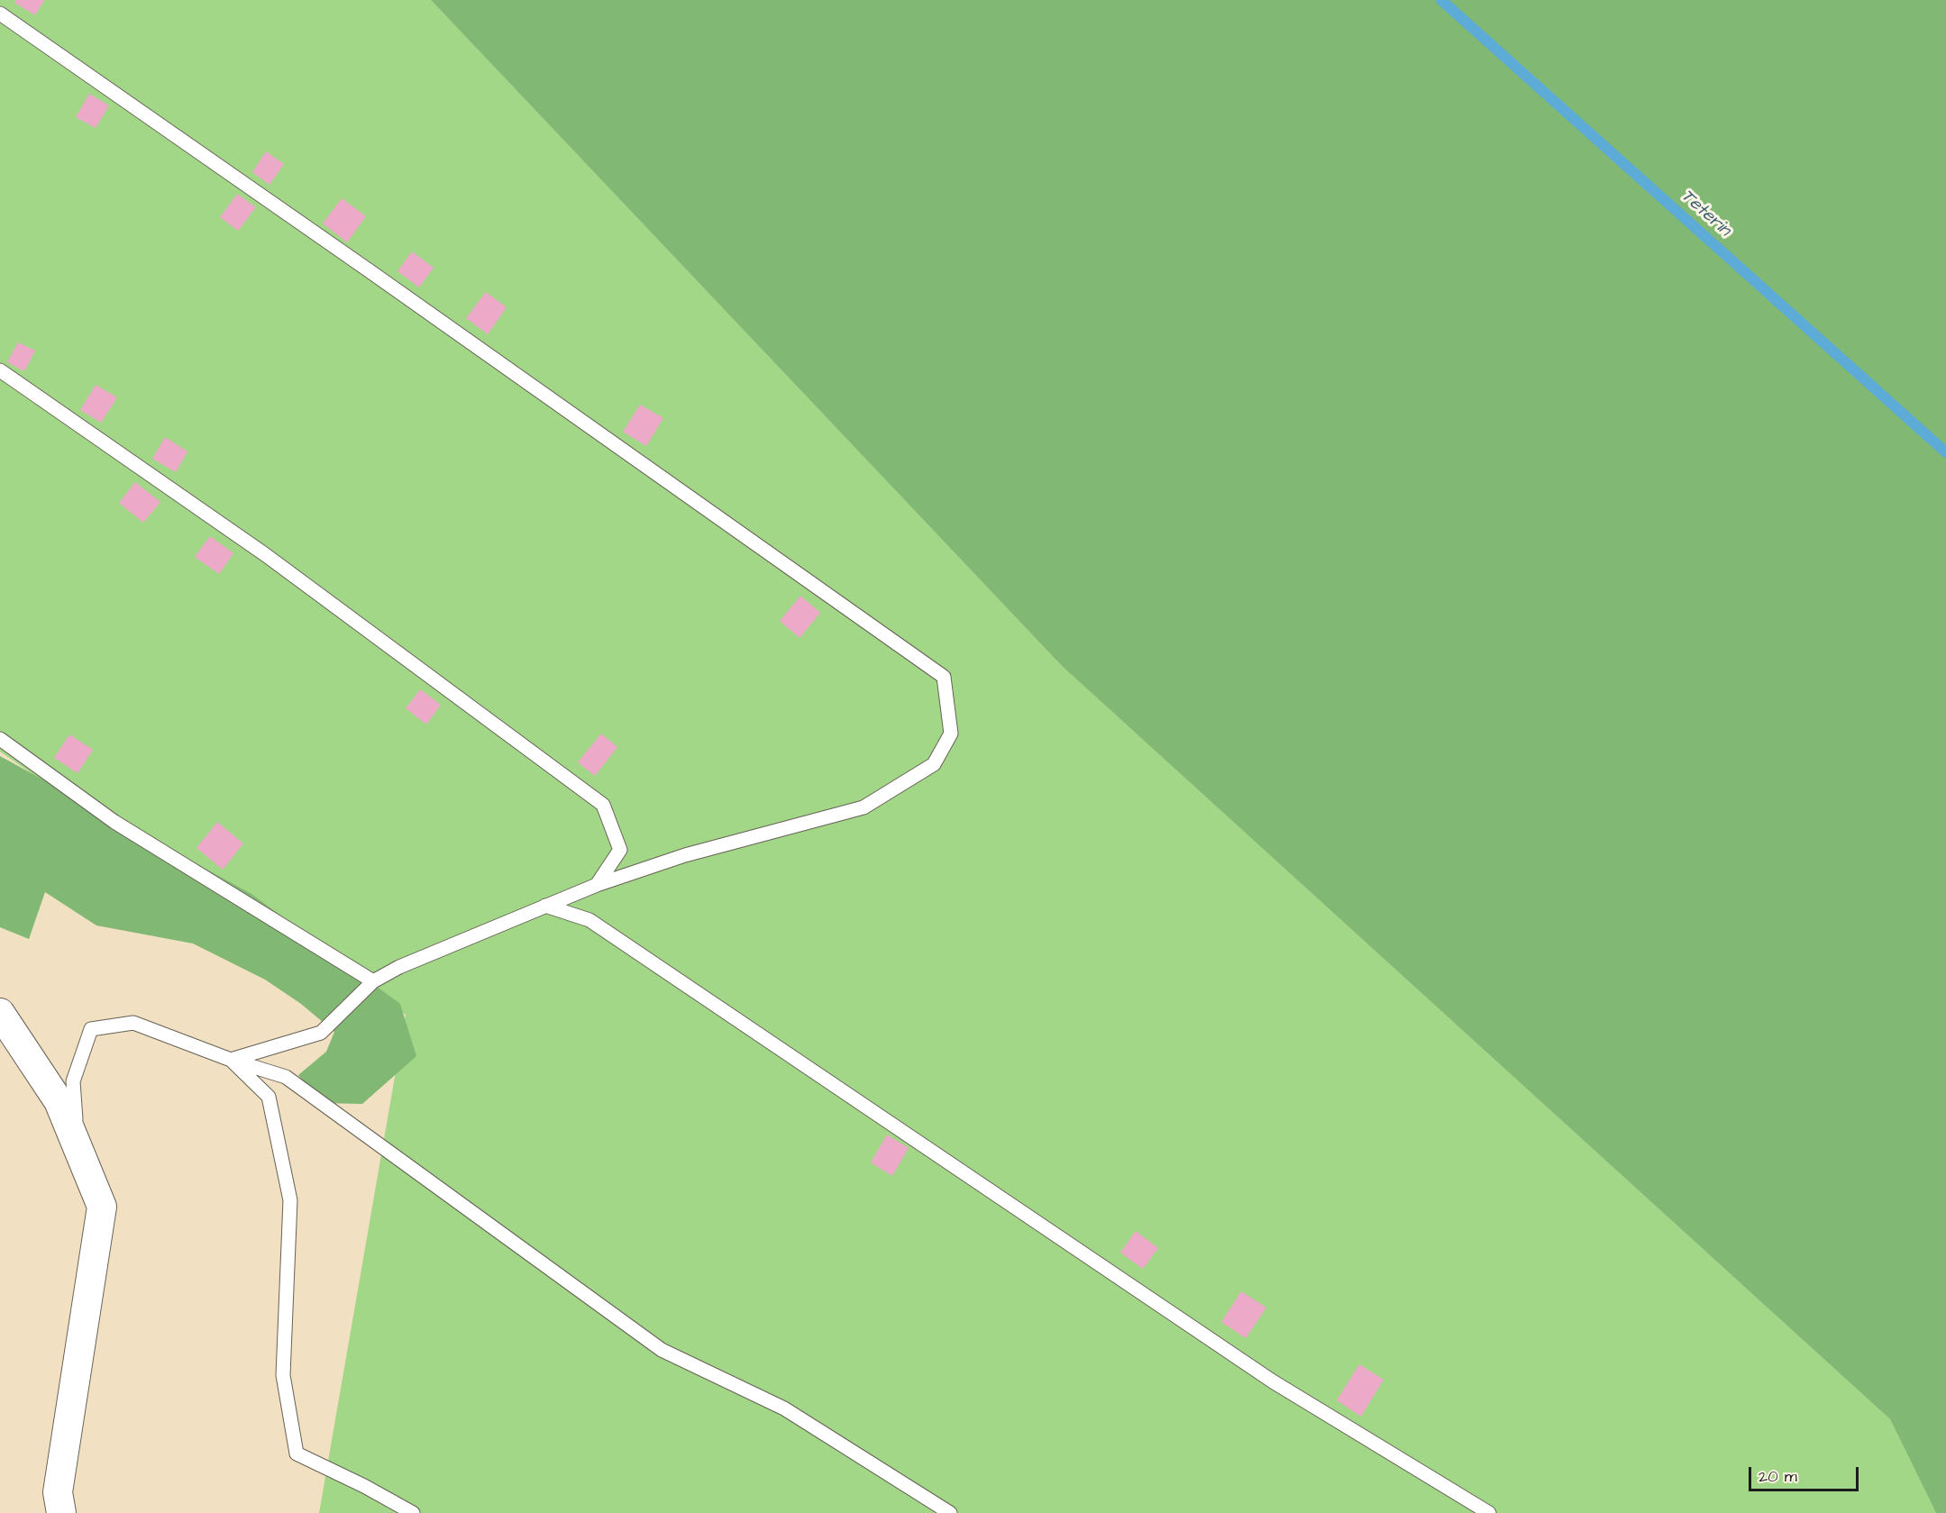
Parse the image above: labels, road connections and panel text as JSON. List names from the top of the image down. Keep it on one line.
{"water":["Teterin"],"scale_bar":"20 m"}
